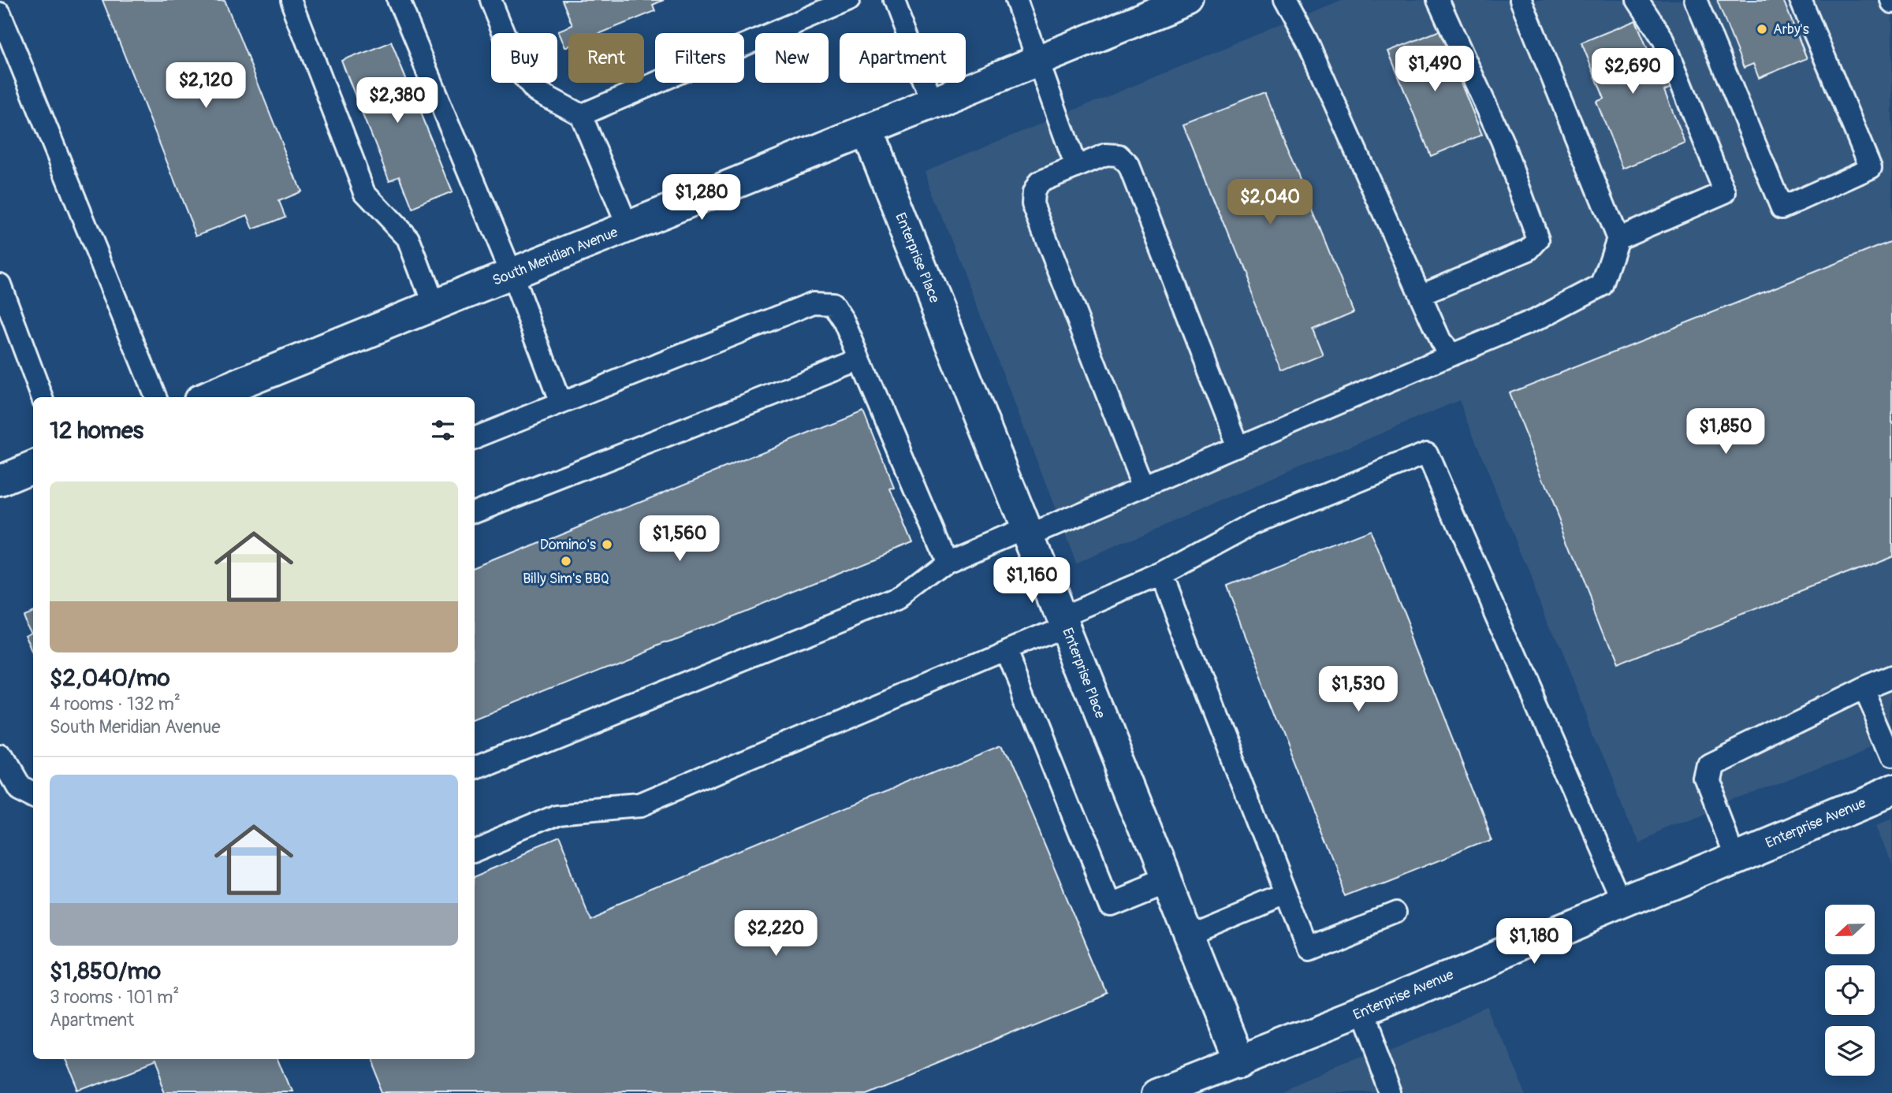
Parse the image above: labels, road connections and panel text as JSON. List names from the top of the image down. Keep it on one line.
{"streets":{"street":["South Meridian Avenue","Enterprise Place","Enterprise Avenue"]},"crossings":[["South Meridian Avenue","Enterprise Place"],["Enterprise Place","Enterprise Avenue"]],"places":["Arby's","Domino's","Billy Sim's BBQ"],"north":"left","page":{"chip":["Buy","Rent","Filters","New","Apartment"],"price":["$1,490","$2,690","$2,120","$2,380","$1,280","$2,040","$1,850","$1,560","$1,160","$1,530","$2,220","$1,180"],"heading":"12 homes","list":[{"name":"$2,040/mo","note":"4 rooms · 132 m² · South Meridian Avenue"},{"name":"$1,850/mo","note":"3 rooms · 101 m² · Apartment"}]}}
